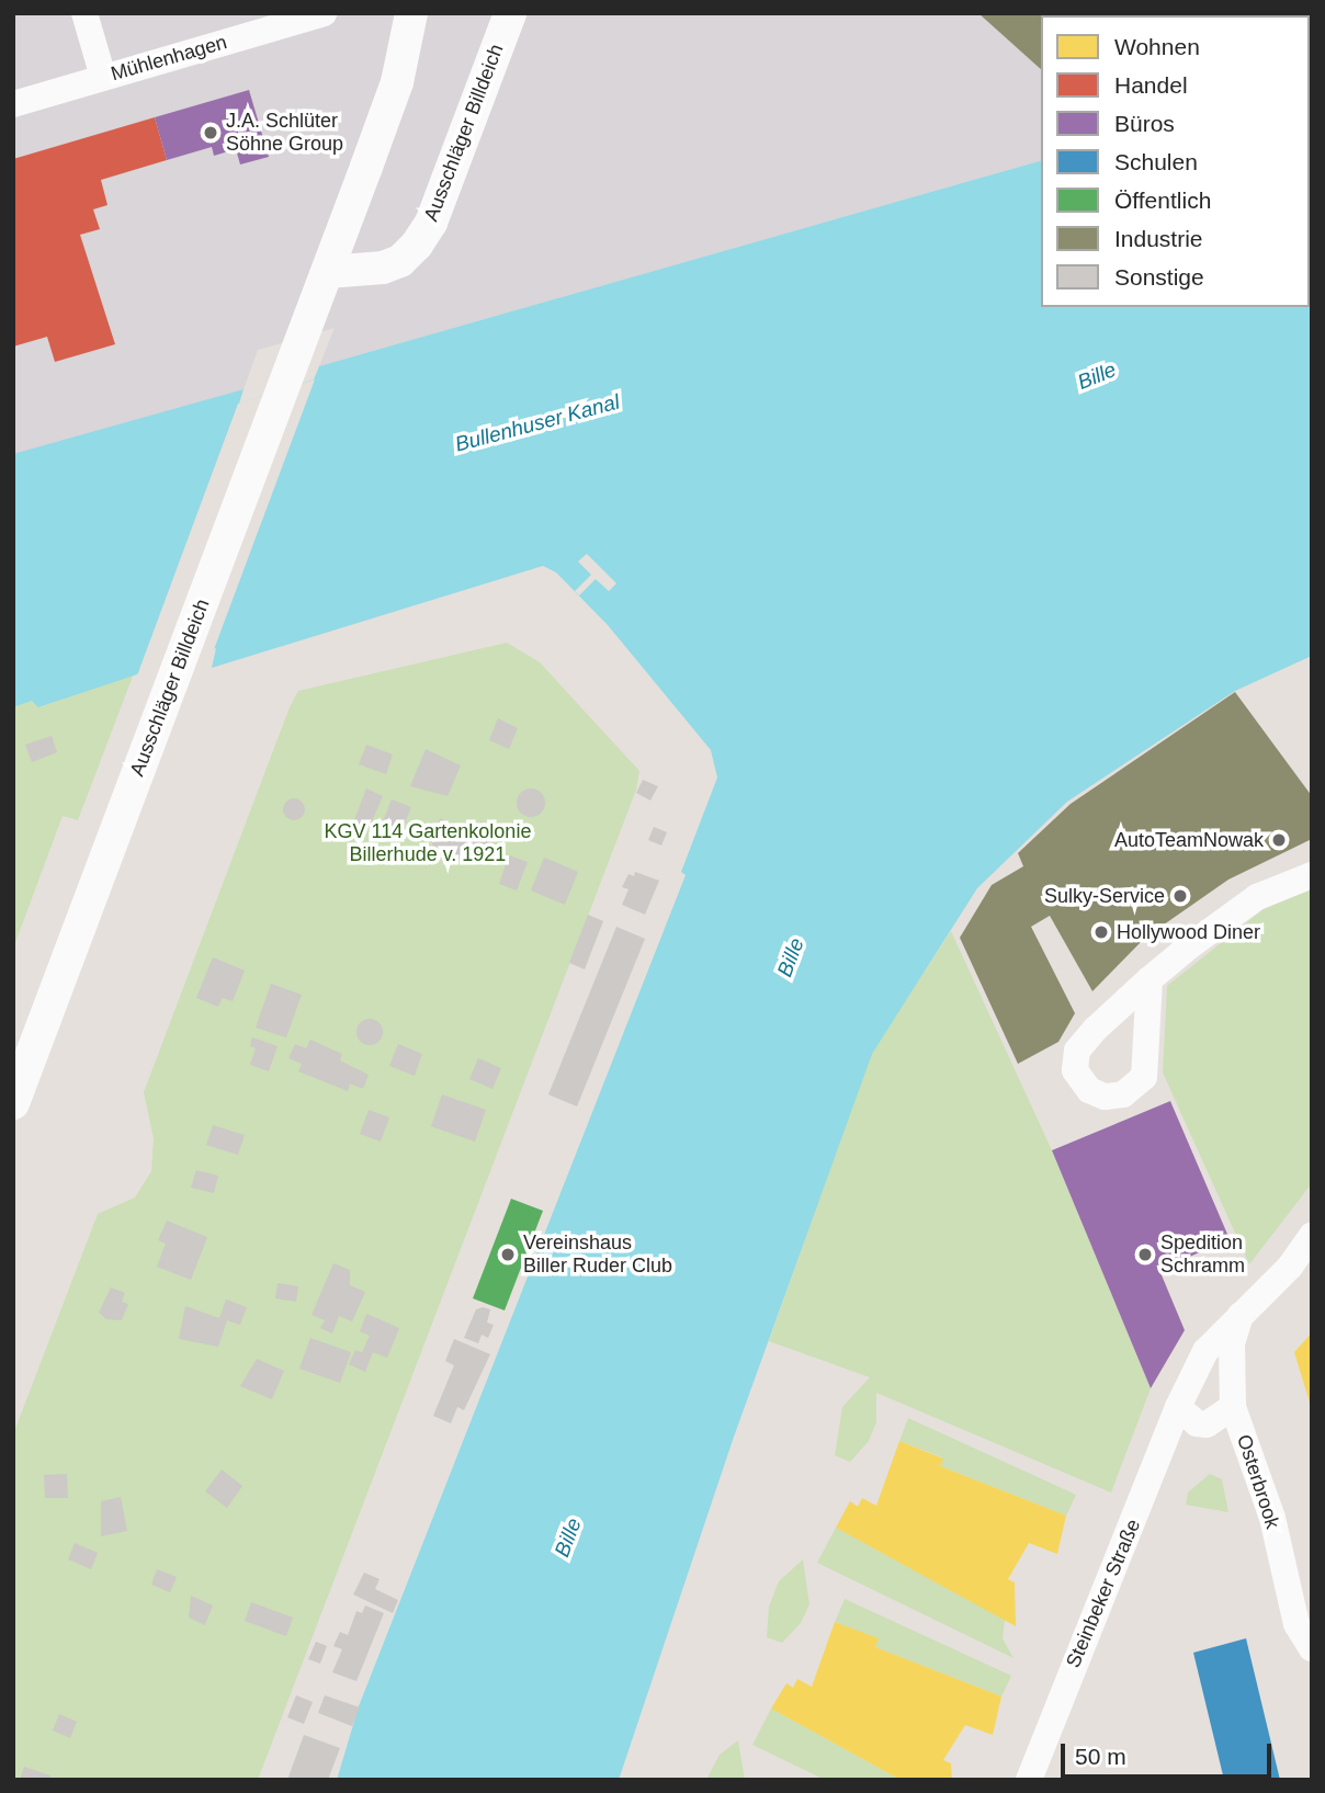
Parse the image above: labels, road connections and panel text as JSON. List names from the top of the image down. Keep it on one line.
{"streets":{"street":["Mühlenhagen","Ausschläger Billdeich","Osterbrook","Steinbeker Straße"]},"crossings":[["Osterbrook","Steinbeker Straße"]],"water":["Bille","Bullenhuser Kanal"],"parks":["KGV 114 Gartenkolonie Billerhude v. 1921"],"places":["J.A. Schlüter Söhne Group","AutoTeamNowak","Sulky-Service","Hollywood Diner","Vereinshaus Biller Ruder Club","Spedition Schramm"],"legend":["Wohnen","Handel","Büros","Schulen","Öffentlich","Industrie","Sonstige"],"scale_bar":"50 m"}
